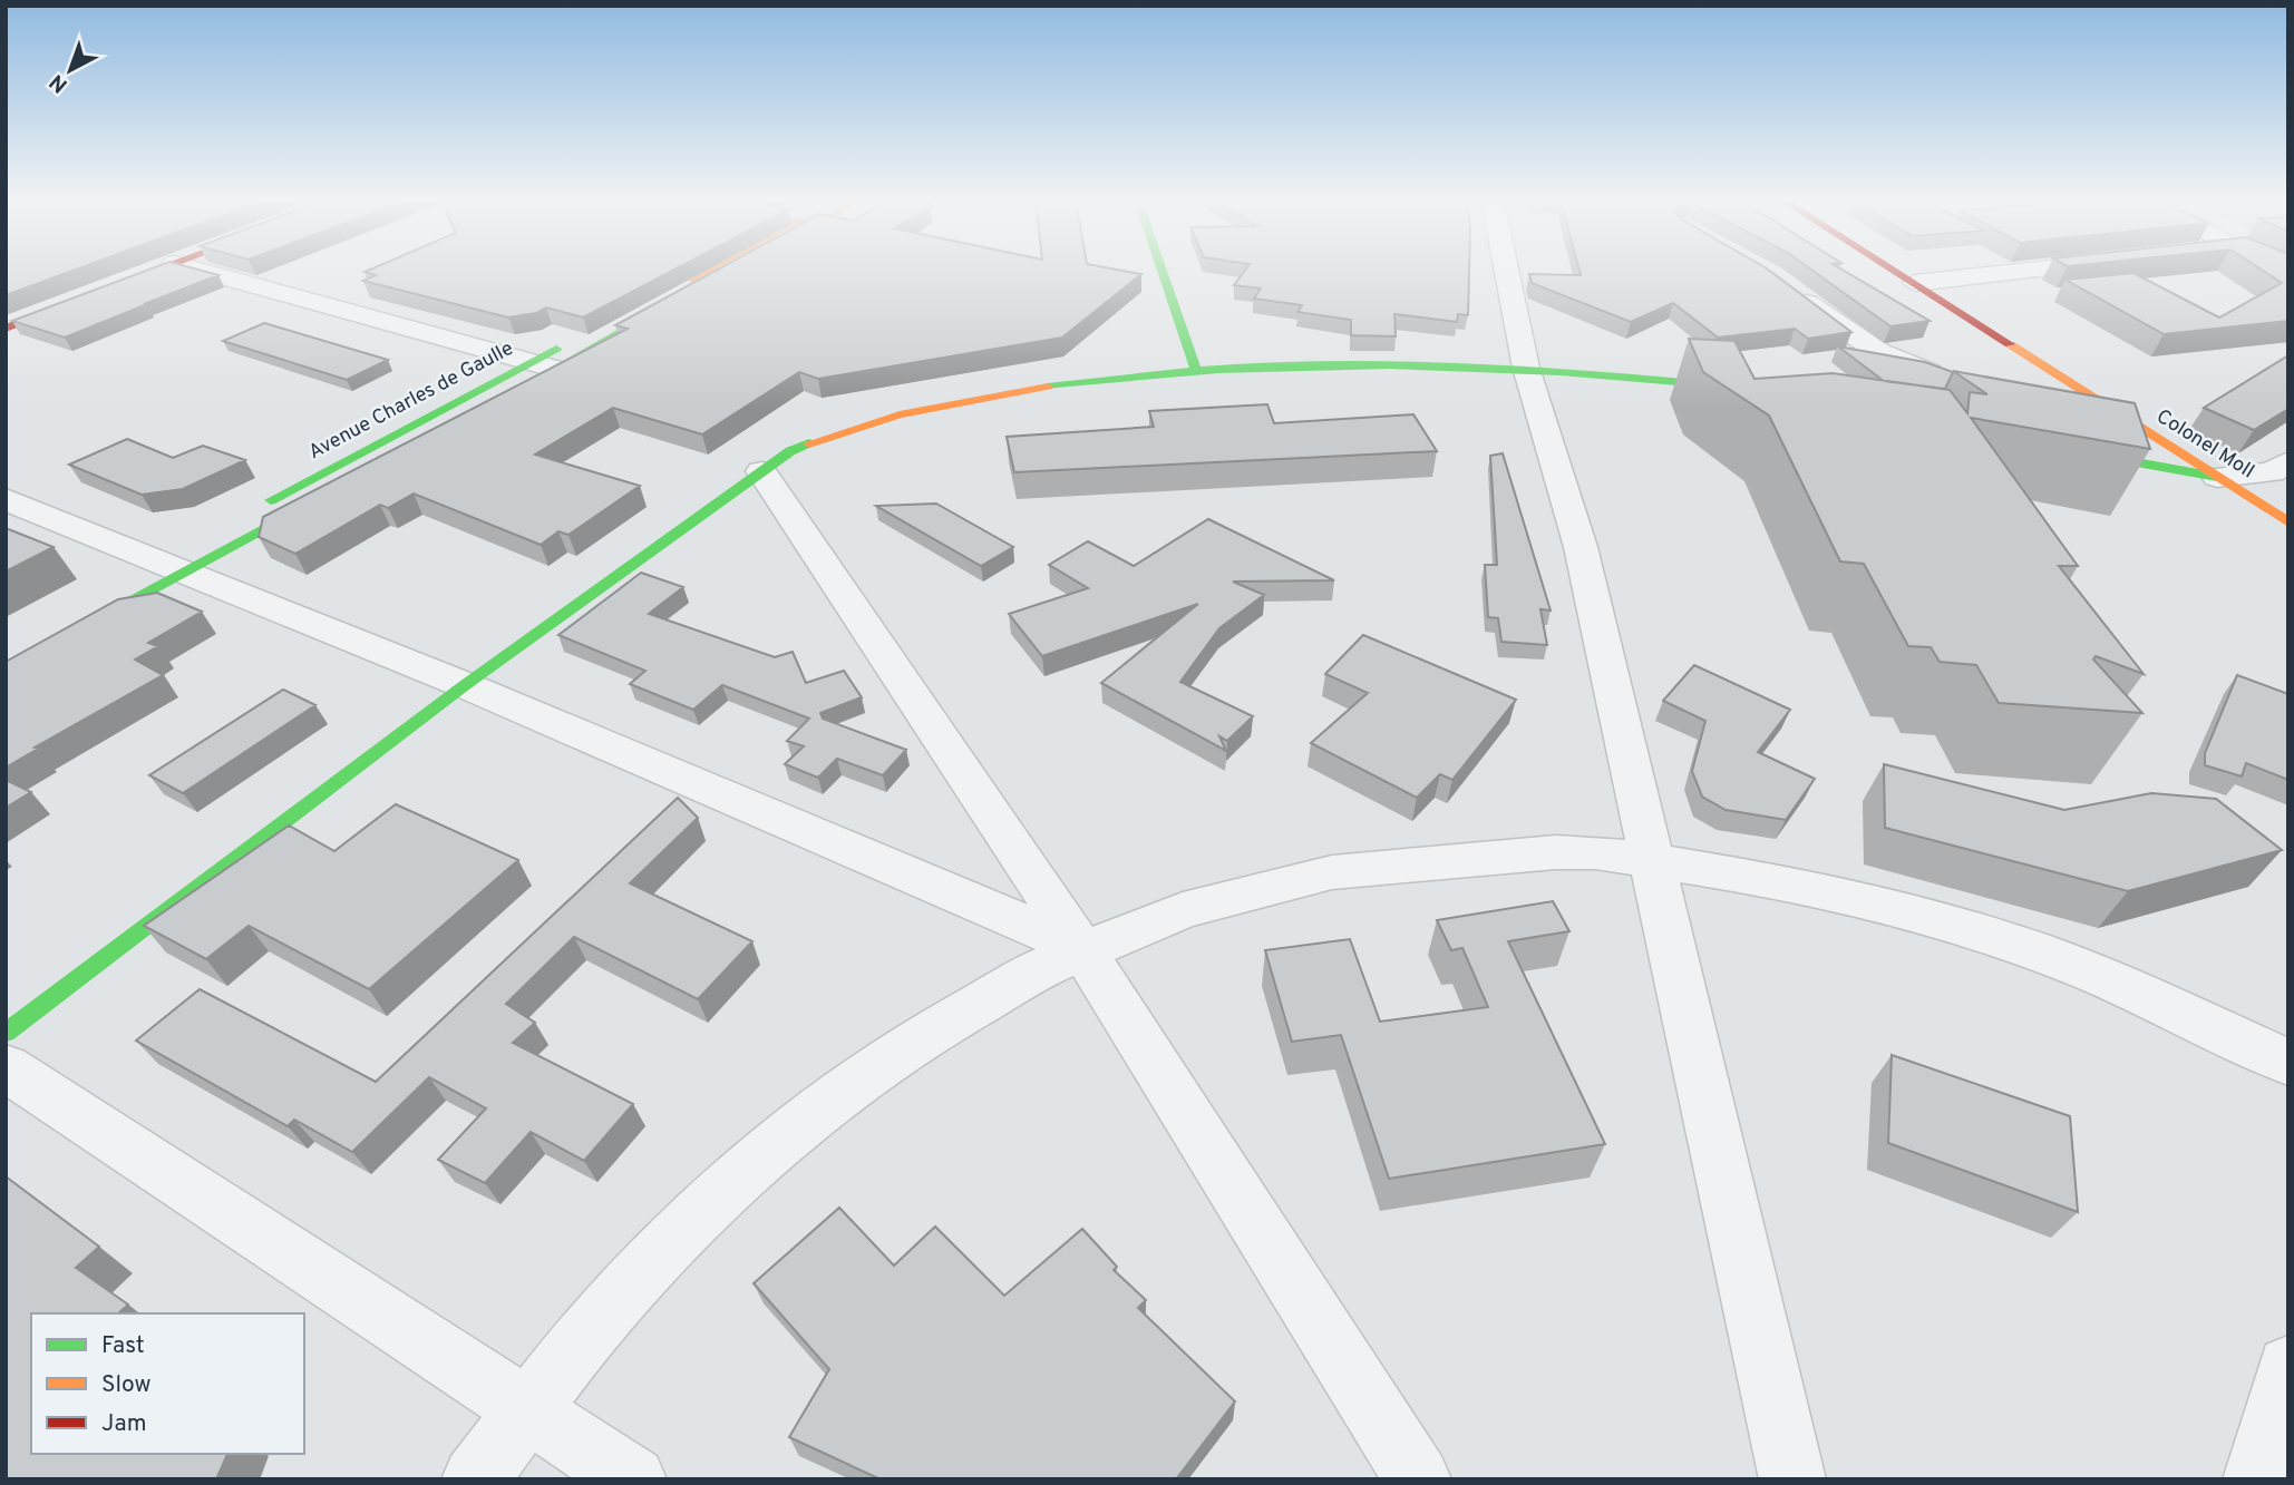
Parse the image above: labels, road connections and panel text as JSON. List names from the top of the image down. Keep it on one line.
{"streets":{"main road":["Avenue Charles de Gaulle","Colonel Moll"]},"legend":["Fast","Slow","Jam"],"north":"bottom left"}
